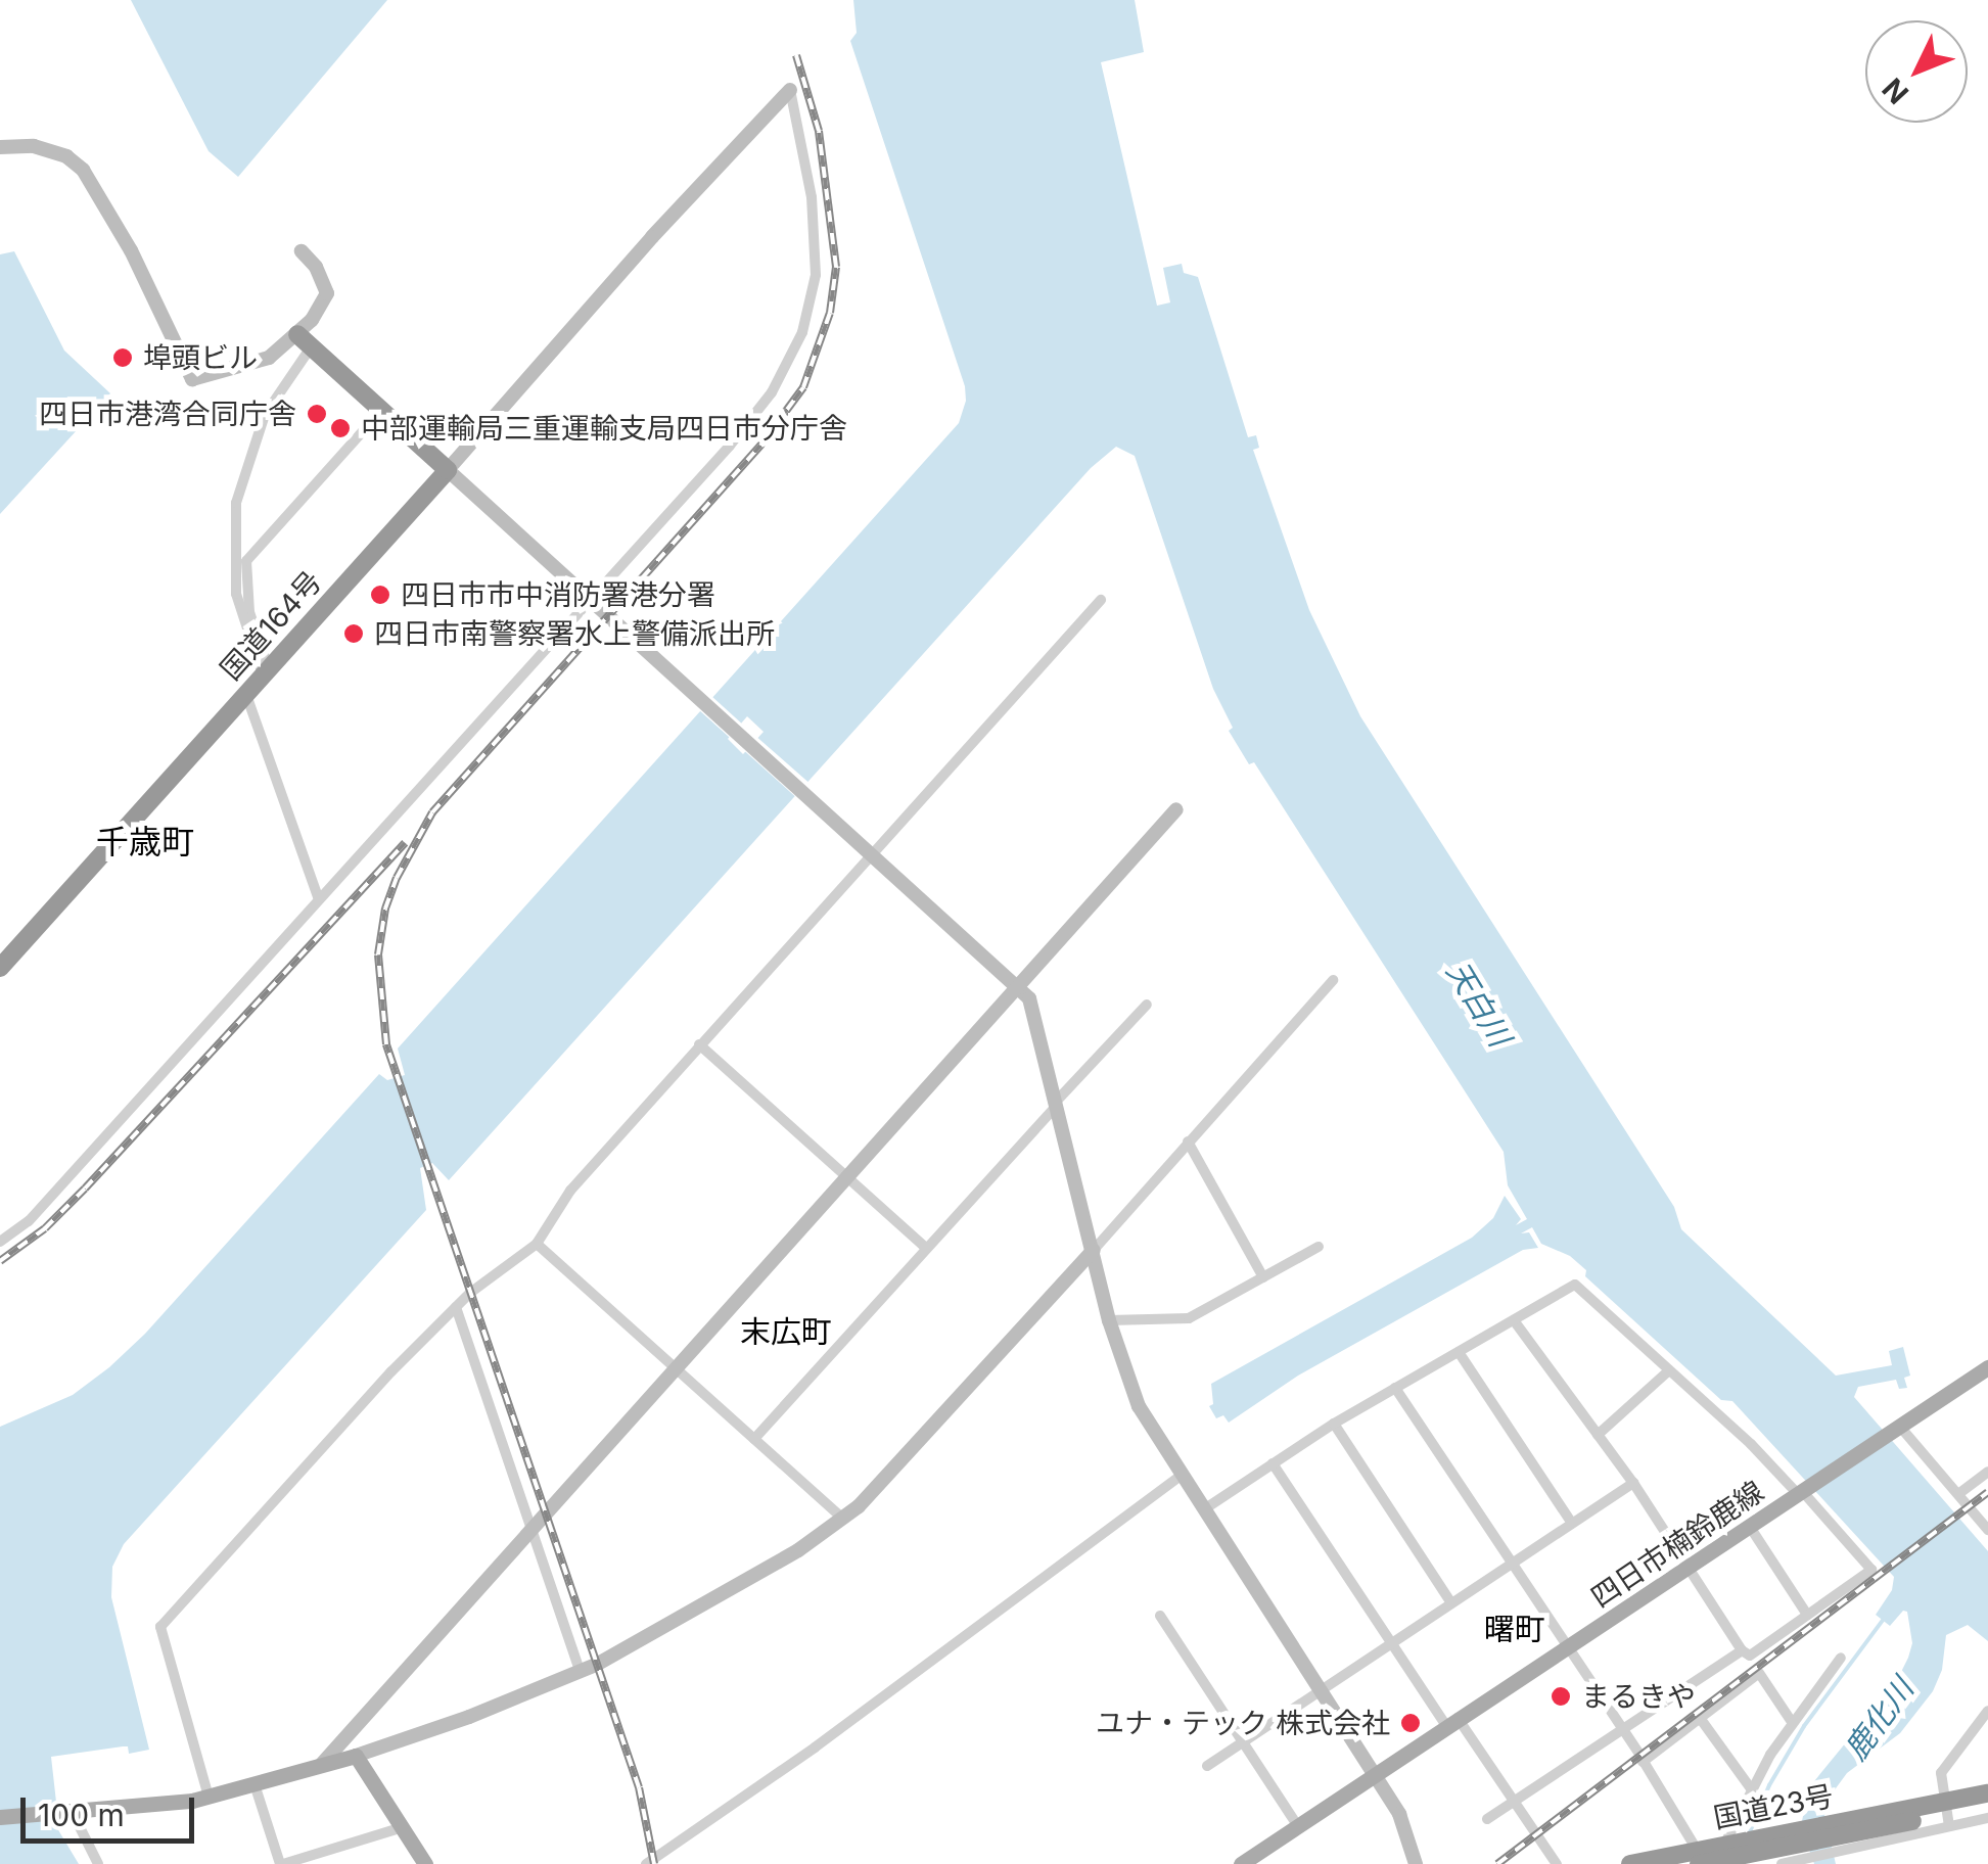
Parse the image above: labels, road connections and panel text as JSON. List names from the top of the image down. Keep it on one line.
{"streets":{"highway":["国道164号","国道23号"],"main road":["四日市楠鈴鹿線"]},"districts":["千歳町","末広町","曙町"],"water":["天白川","鹿化川"],"places":["埠頭ビル","四日市港湾合同庁舎","中部運輸局三重運輸支局四日市分庁舎","四日市市中消防署港分署","四日市南警察署水上警備派出所","まるきや","ユナ・テック 株式会社"],"scale_bar":"100 m","north":"bottom left"}
